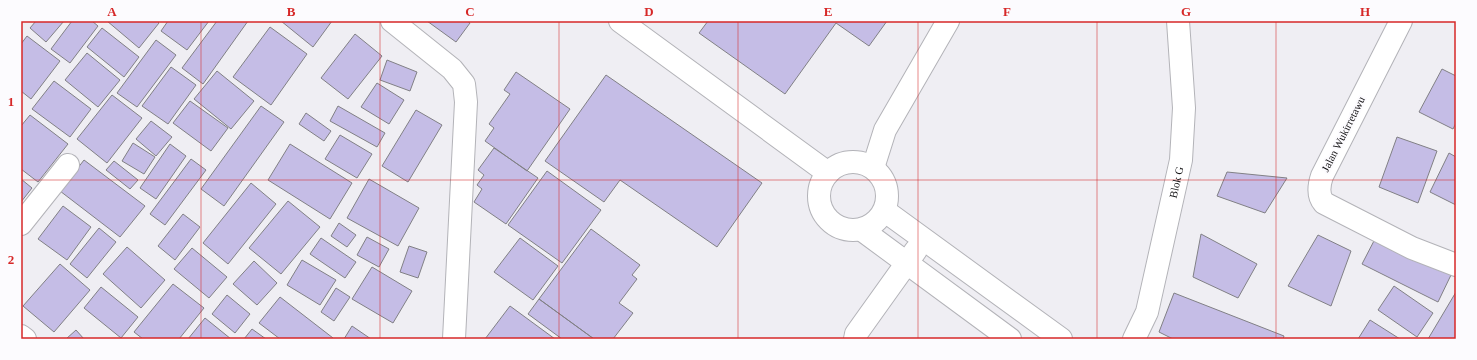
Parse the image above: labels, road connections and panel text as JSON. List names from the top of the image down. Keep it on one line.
{"streets":{"street":["Jalan Wukirretawu","Blok G"]},"grid":{"columns":["A","B","C","D","E","F","G","H"],"rows":["1","2"]}}
